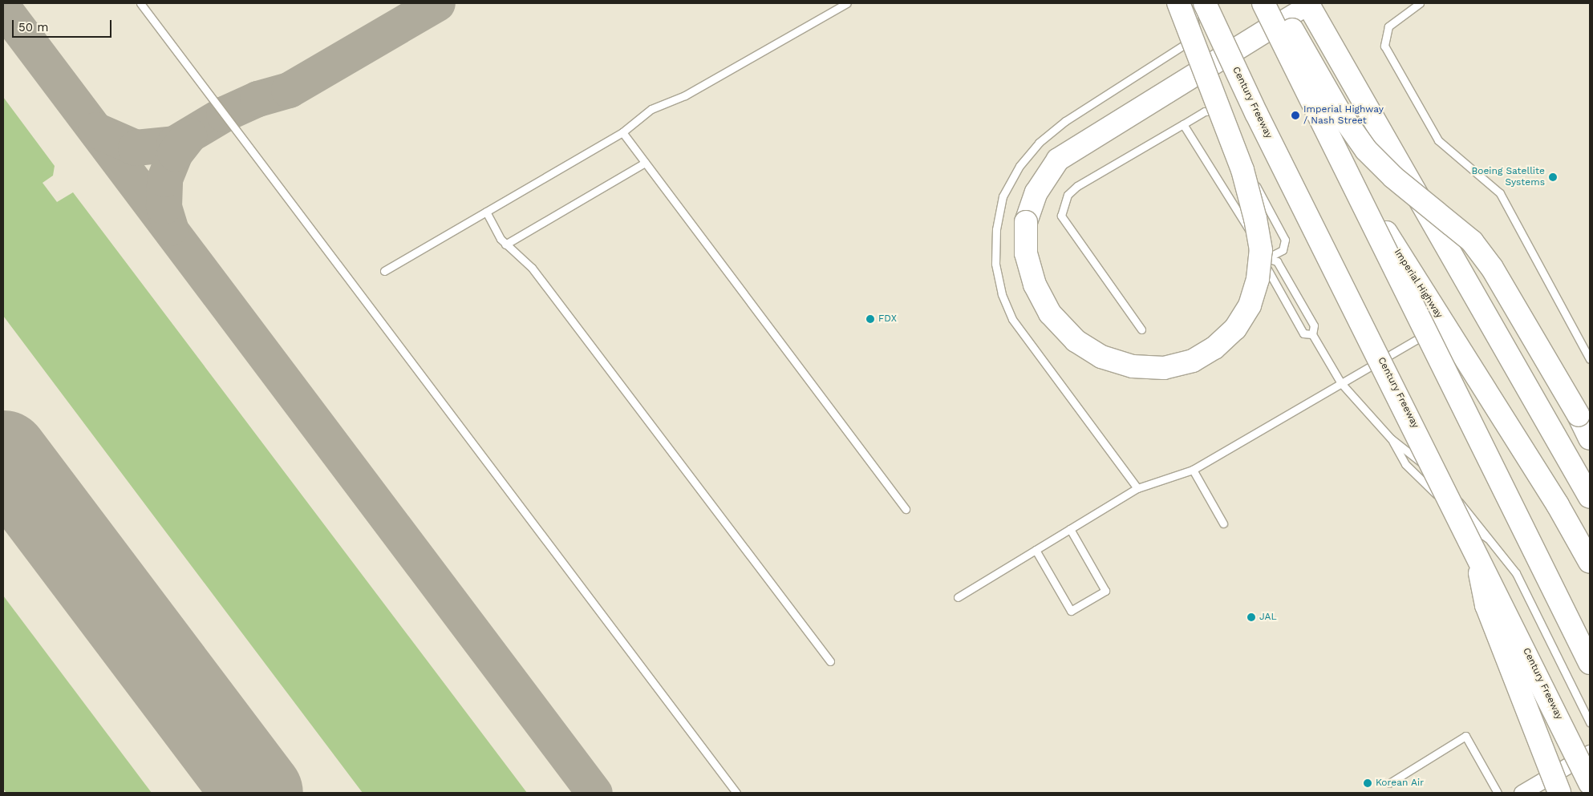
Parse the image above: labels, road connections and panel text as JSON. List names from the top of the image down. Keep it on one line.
{"streets":{"main road":["Century Freeway","Imperial Highway"]},"places":["Imperial Highway / Nash Street","Boeing Satellite Systems","FDX","JAL","Korean Air"],"scale_bar":"50 m"}
